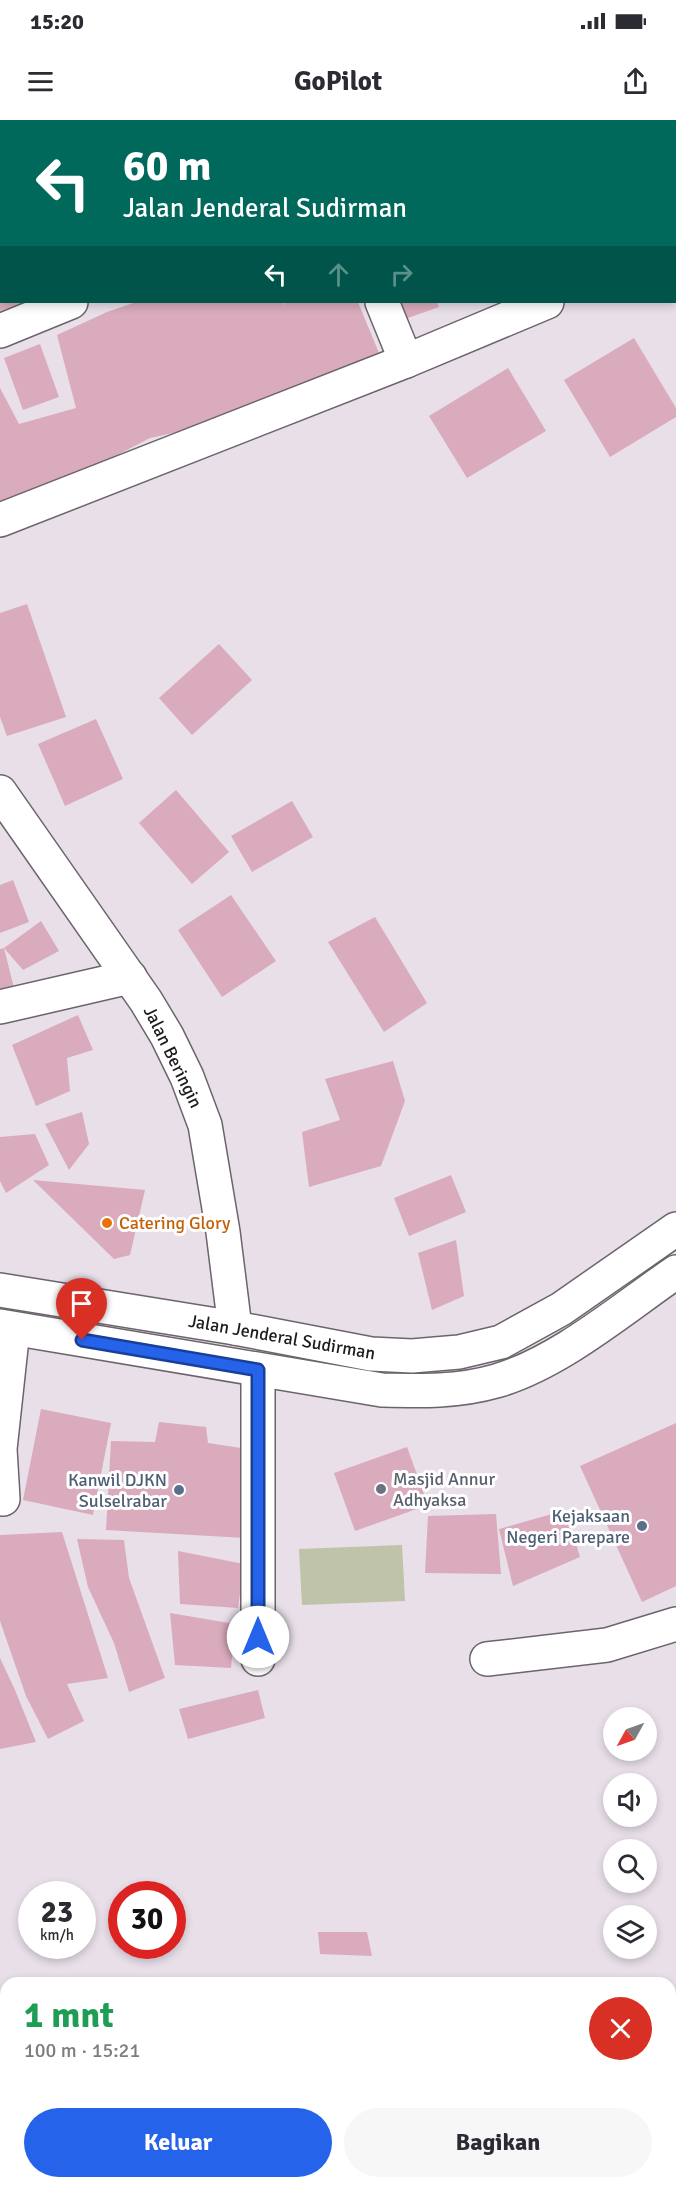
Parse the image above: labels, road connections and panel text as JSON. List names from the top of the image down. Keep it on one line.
{"streets":{"street":["Jalan Beringin","Jalan Jenderal Sudirman"]},"crossings":[["Jalan Beringin","Jalan Jenderal Sudirman"]],"places":["Catering Glory","Masjid Annur Adhyaksa","Kanwil DJKN Sulselrabar","Kejaksaan Negeri Parepare"],"north":"bottom left","page":{"status":"15:20","header":"GoPilot","turn":["60 m","Jalan Jenderal Sudirman"],"speed":"23 km/h","limit":"30","heading":["1 mnt","100 m · 15:21"],"buttons":["Keluar","Bagikan"]}}
